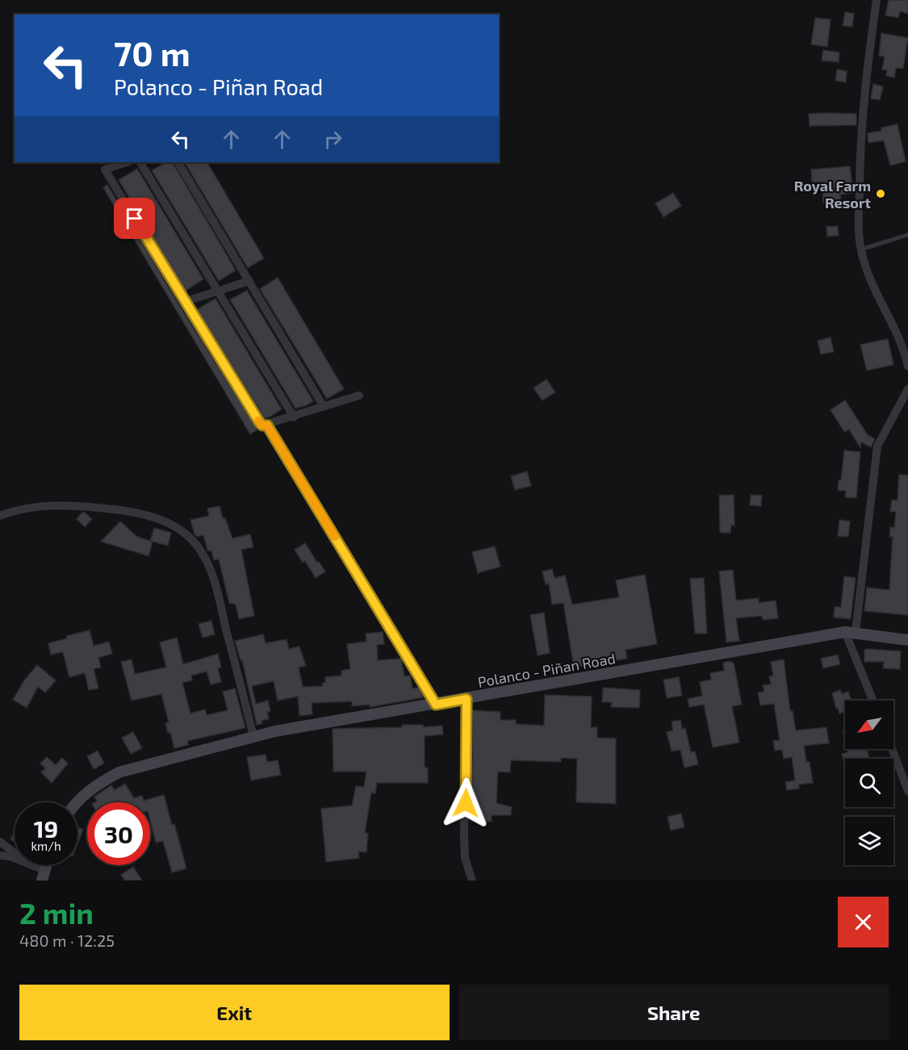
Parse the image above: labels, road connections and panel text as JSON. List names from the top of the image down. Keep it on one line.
{"streets":{"main road":["Polanco - Piñan Road"]},"places":["Royal Farm Resort"],"north":"bottom left","page":{"turn":["70 m","Polanco - Piñan Road"],"speed":"19 km/h","limit":"30","heading":["2 min","480 m · 12:25"],"buttons":["Exit","Share"]}}
